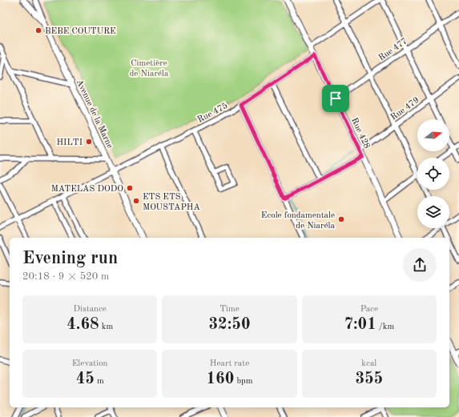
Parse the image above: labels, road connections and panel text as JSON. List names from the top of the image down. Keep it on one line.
{"streets":{"street":["Rue 477","Rue 479","Rue 475","Avenue de la Marne","Rue 428"]},"crossings":[["Rue 477","Rue 428"],["Rue 479","Rue 428"],["Rue 475","Avenue de la Marne"],["Rue 475","Rue 428"]],"parks":["Cimetière de Niaréla"],"places":["BEBE COUTURE","HILTI","MATELAS DODO","ETS ETS MOUSTAPHA","Ecole fondamentale de Niaréla"],"north":"right","page":{"heading":["Evening run","20:18 · 9 × 520 m"],"stats":[["Distance","4.68 km"],["Time","32:50"],["Pace","7:01 /km"],["Elevation","45 m"],["Heart rate","160 bpm"],["kcal","355"]]}}
